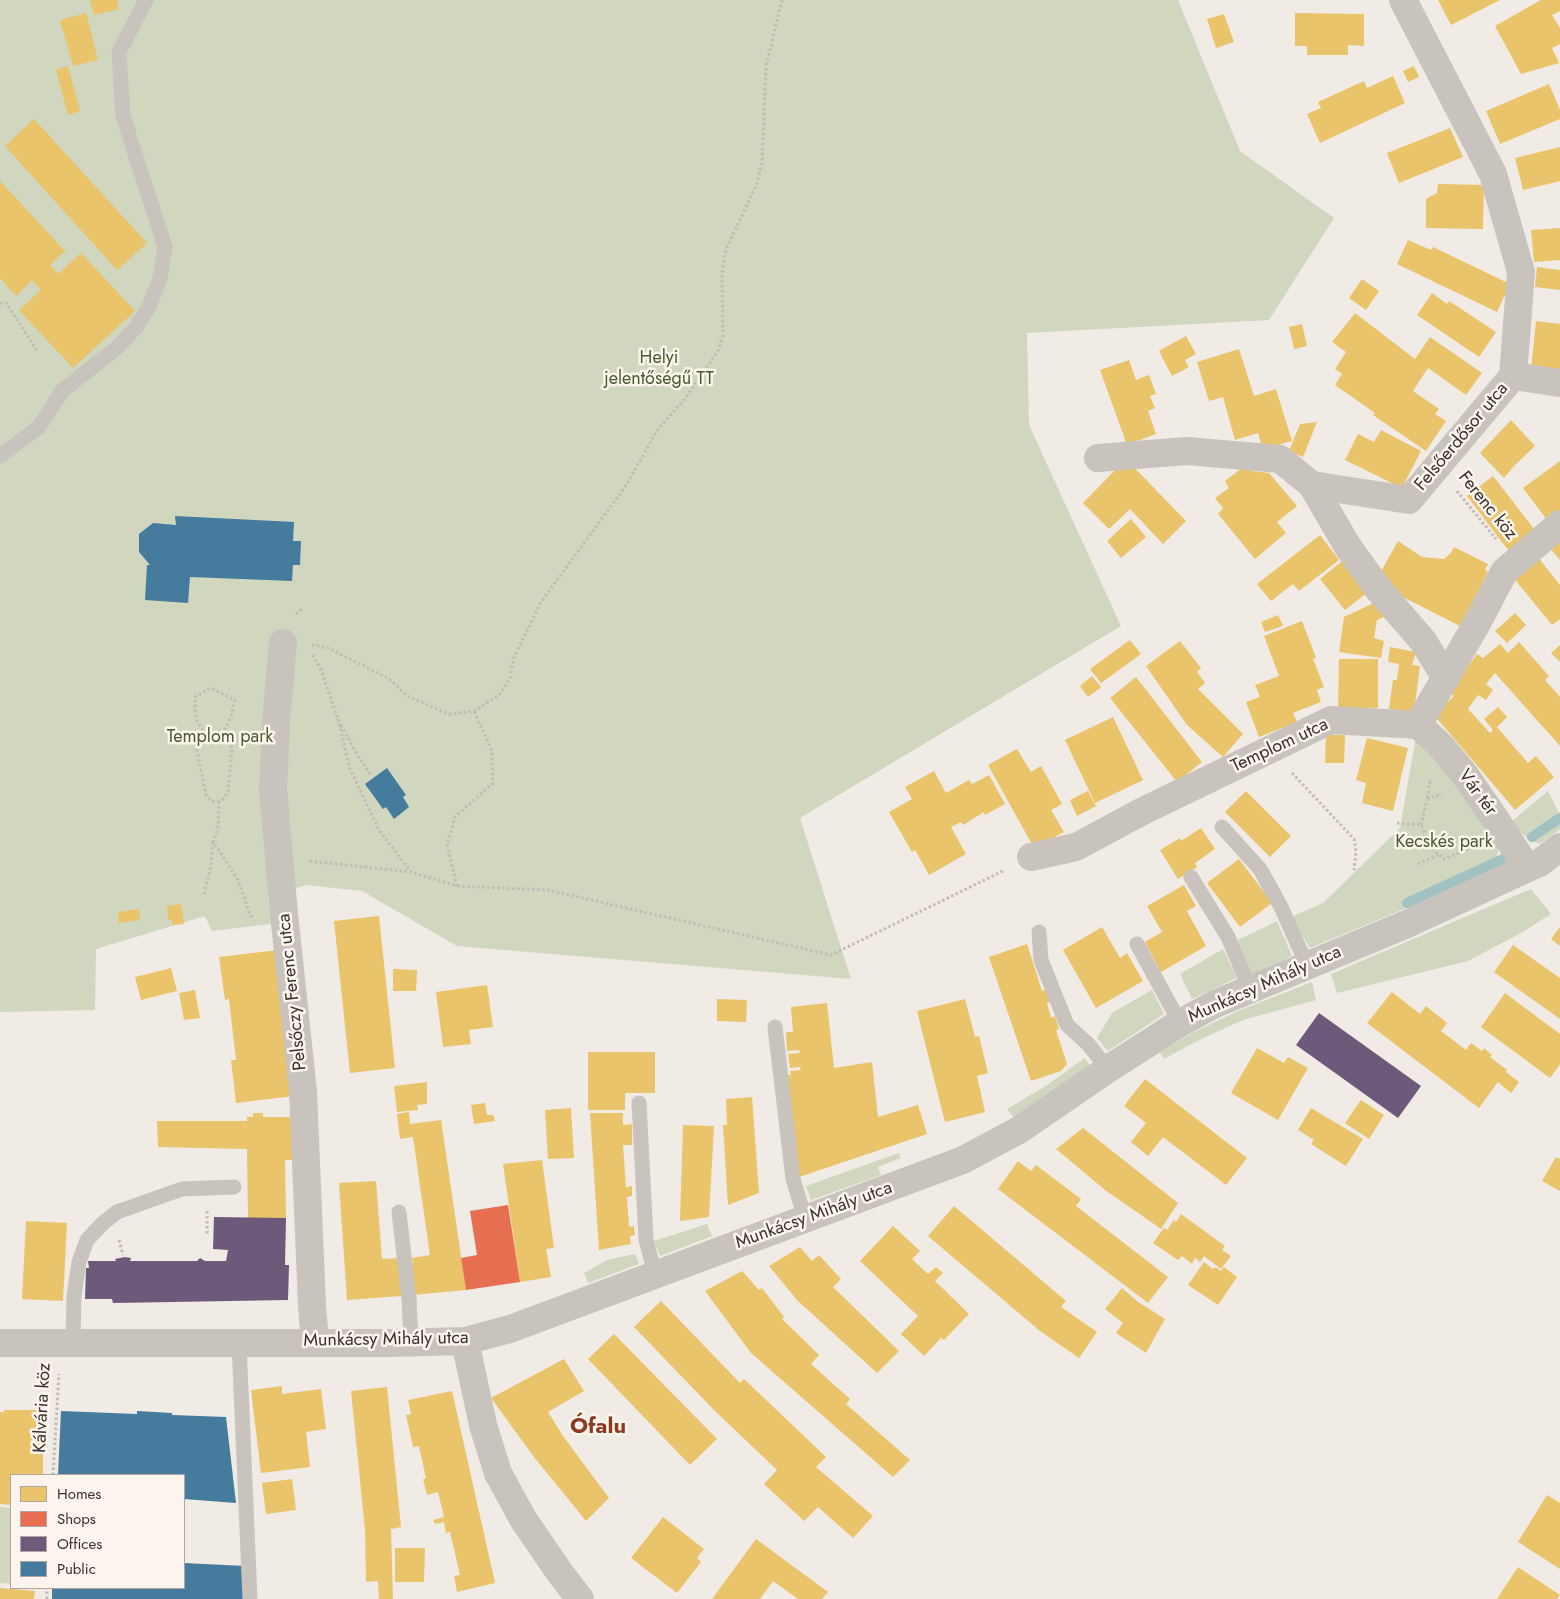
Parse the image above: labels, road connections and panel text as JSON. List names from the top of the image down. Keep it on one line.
{"streets":{"street":["Felsőerdősor utca","Templom utca","Vár tér","Munkácsy Mihály utca","Pelsőczy Ferenc utca"],"path":["Ferenc köz","Kálvária köz"]},"crossings":[["Felsőerdősor utca","Ferenc köz"],["Templom utca","Vár tér"],["Vár tér","Munkácsy Mihály utca"],["Munkácsy Mihály utca","Pelsőczy Ferenc utca"],["Munkácsy Mihály utca","Kálvária köz"]],"districts":["Ófalu"],"parks":["Helyi jelentőségű TT","Templom park","Kecskés park"],"legend":["Homes","Shops","Offices","Public"]}
